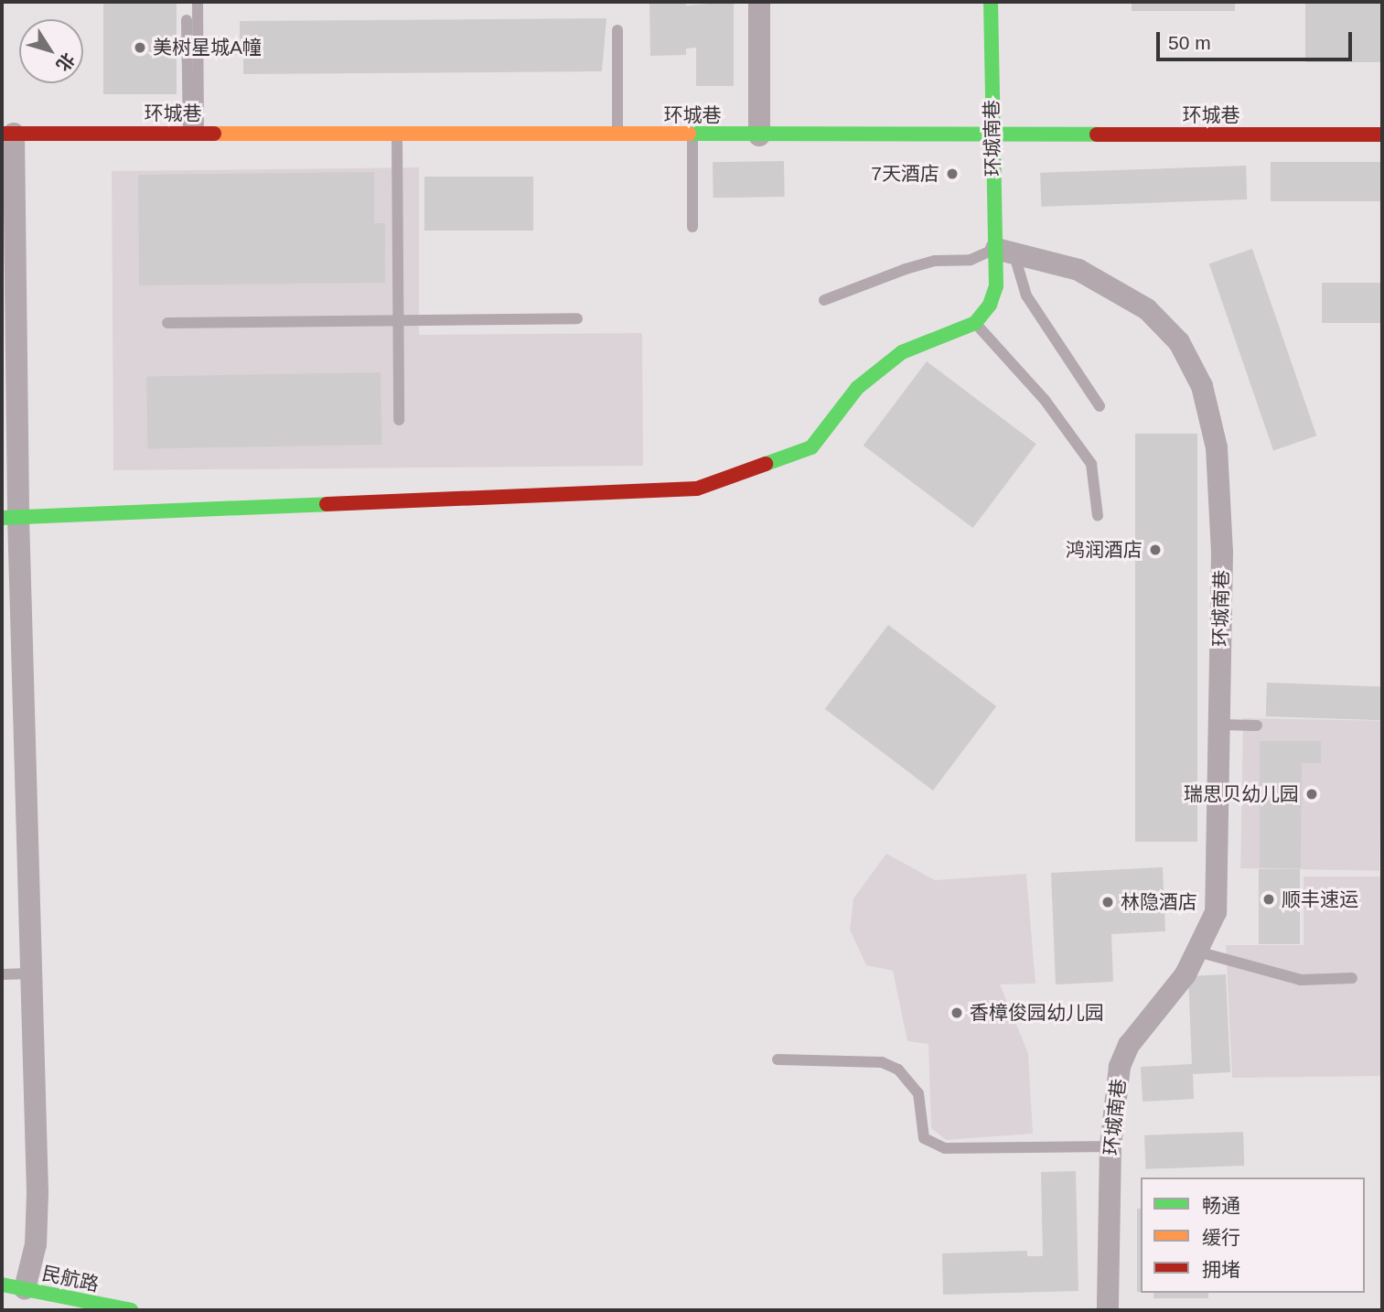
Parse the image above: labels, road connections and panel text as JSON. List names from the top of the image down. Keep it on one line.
{"streets":{"street":["环城巷","环城南巷","民航路"]},"crossings":[["环城巷","环城南巷"]],"places":["美树星城A幢","7天酒店","鸿润酒店","瑞思贝幼儿园","顺丰速运","林隐酒店","香樟俊园幼儿园"],"legend":["畅通","缓行","拥堵"],"scale_bar":"50 m","north":"bottom right"}
